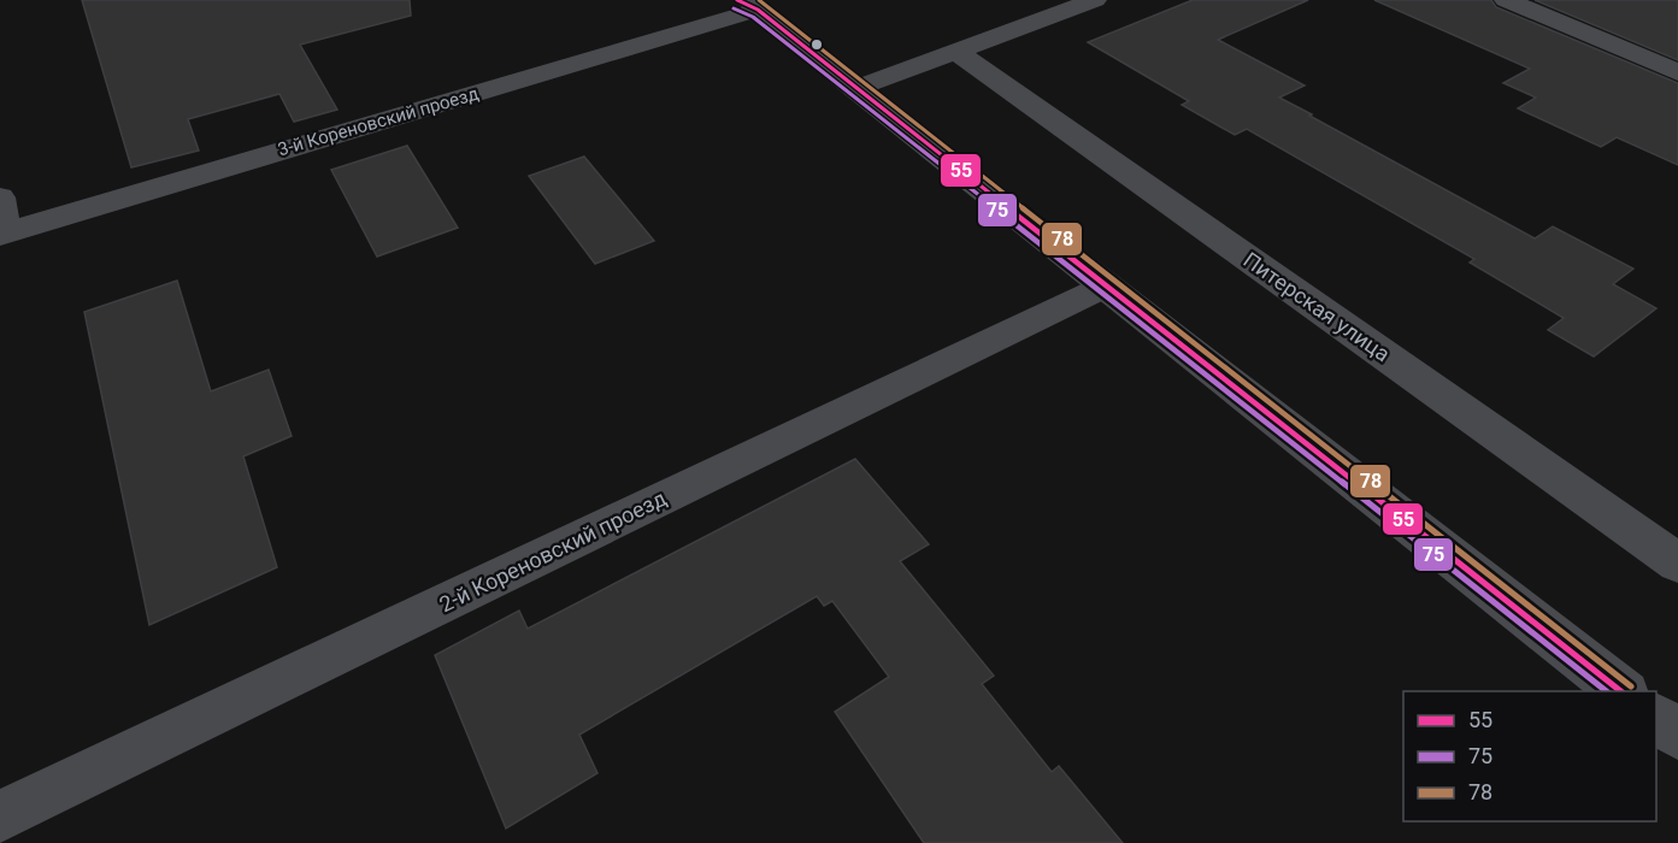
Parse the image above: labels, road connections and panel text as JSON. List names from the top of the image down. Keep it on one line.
{"streets":{"street":["3-й Кореновский проезд","Питерская улица","2-й Кореновский проезд"]},"lines":["transit line 55","transit line 78","transit line 75"],"legend":["55","75","78"]}
